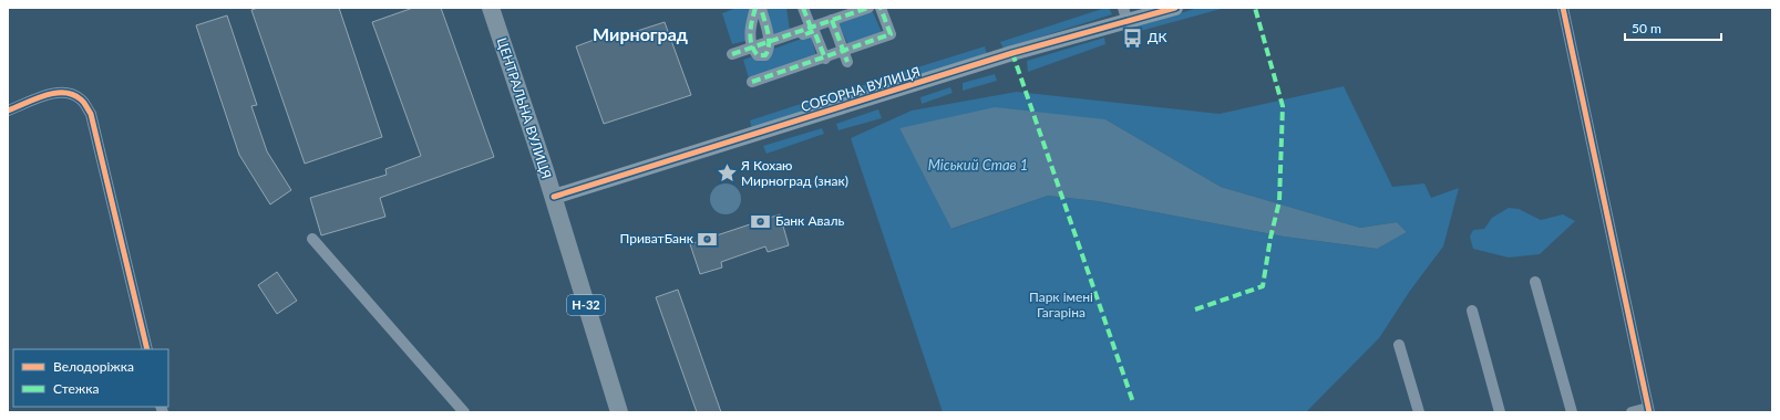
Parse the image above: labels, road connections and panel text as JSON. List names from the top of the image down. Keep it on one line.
{"streets":{"main road":["ЦЕНТРАЛЬНА ВУЛИЦЯ","Н-32"],"street":["СОБОРНА ВУЛИЦЯ"]},"crossings":[["СОБОРНА ВУЛИЦЯ","ЦЕНТРАЛЬНА ВУЛИЦЯ"]],"districts":["Мирноград"],"water":["Міський Став 1"],"parks":["Парк імені Гагаріна"],"places":{"bus stop":["ДК"],"place":["Я Кохаю Мирноград (знак)"],"bank":["Банк Аваль","ПриватБанк"]},"legend":["Велодоріжка","Стежка"],"scale_bar":"50 m"}
